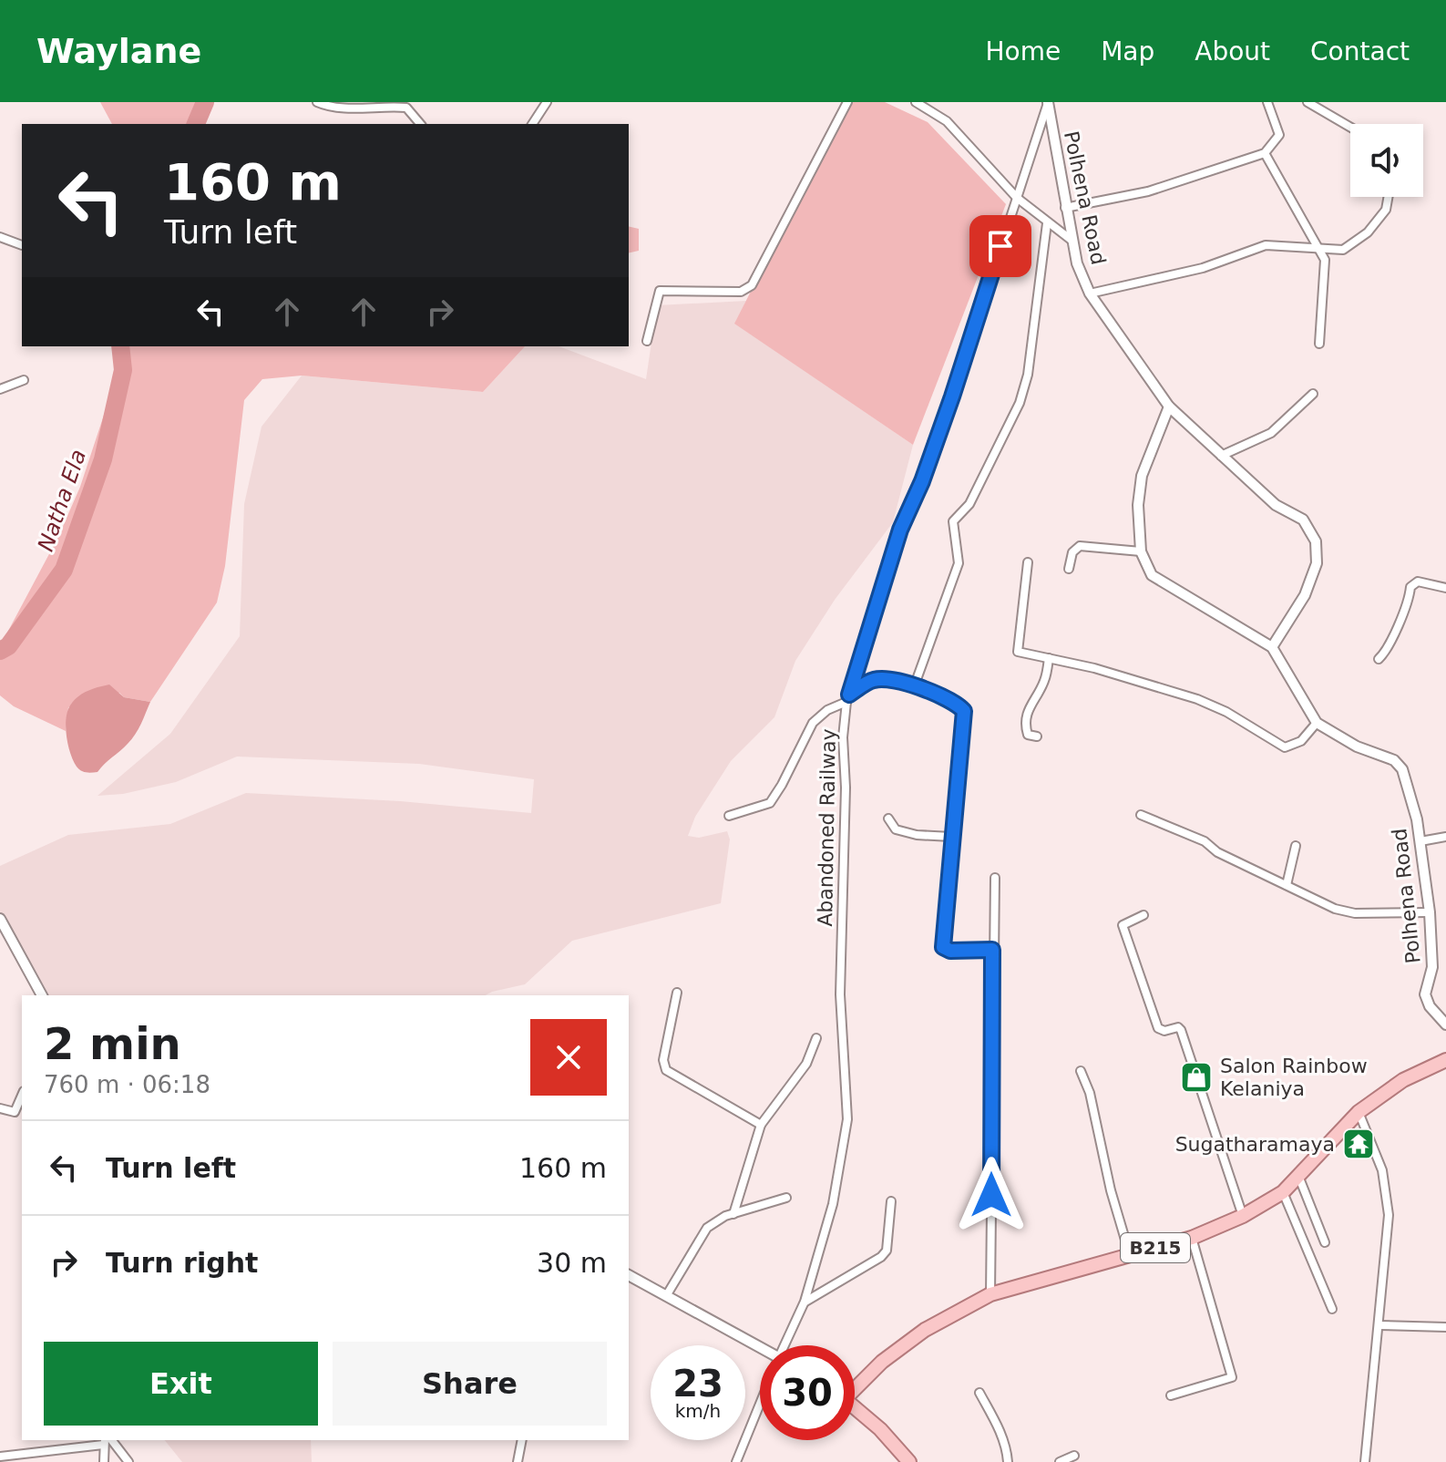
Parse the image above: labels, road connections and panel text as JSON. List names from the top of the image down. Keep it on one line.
{"streets":{"main road":["B215"],"street":["Polhena Road","Abandoned Railway"]},"crossings":[["Polhena Road","Abandoned Railway"]],"water":["Natha Ela"],"places":{"shop":["Salon Rainbow Kelaniya"],"temple":["Sugatharamaya"]},"page":{"header":"Waylane","nav":["Home","Map","About","Contact"],"turn":["160 m","Turn left"],"heading":["2 min","760 m · 06:18"],"list":[{"name":"Turn left","value":"160 m"},{"name":"Turn right","value":"30 m"}],"buttons":["Exit","Share"],"speed":"23 km/h","limit":"30"}}
